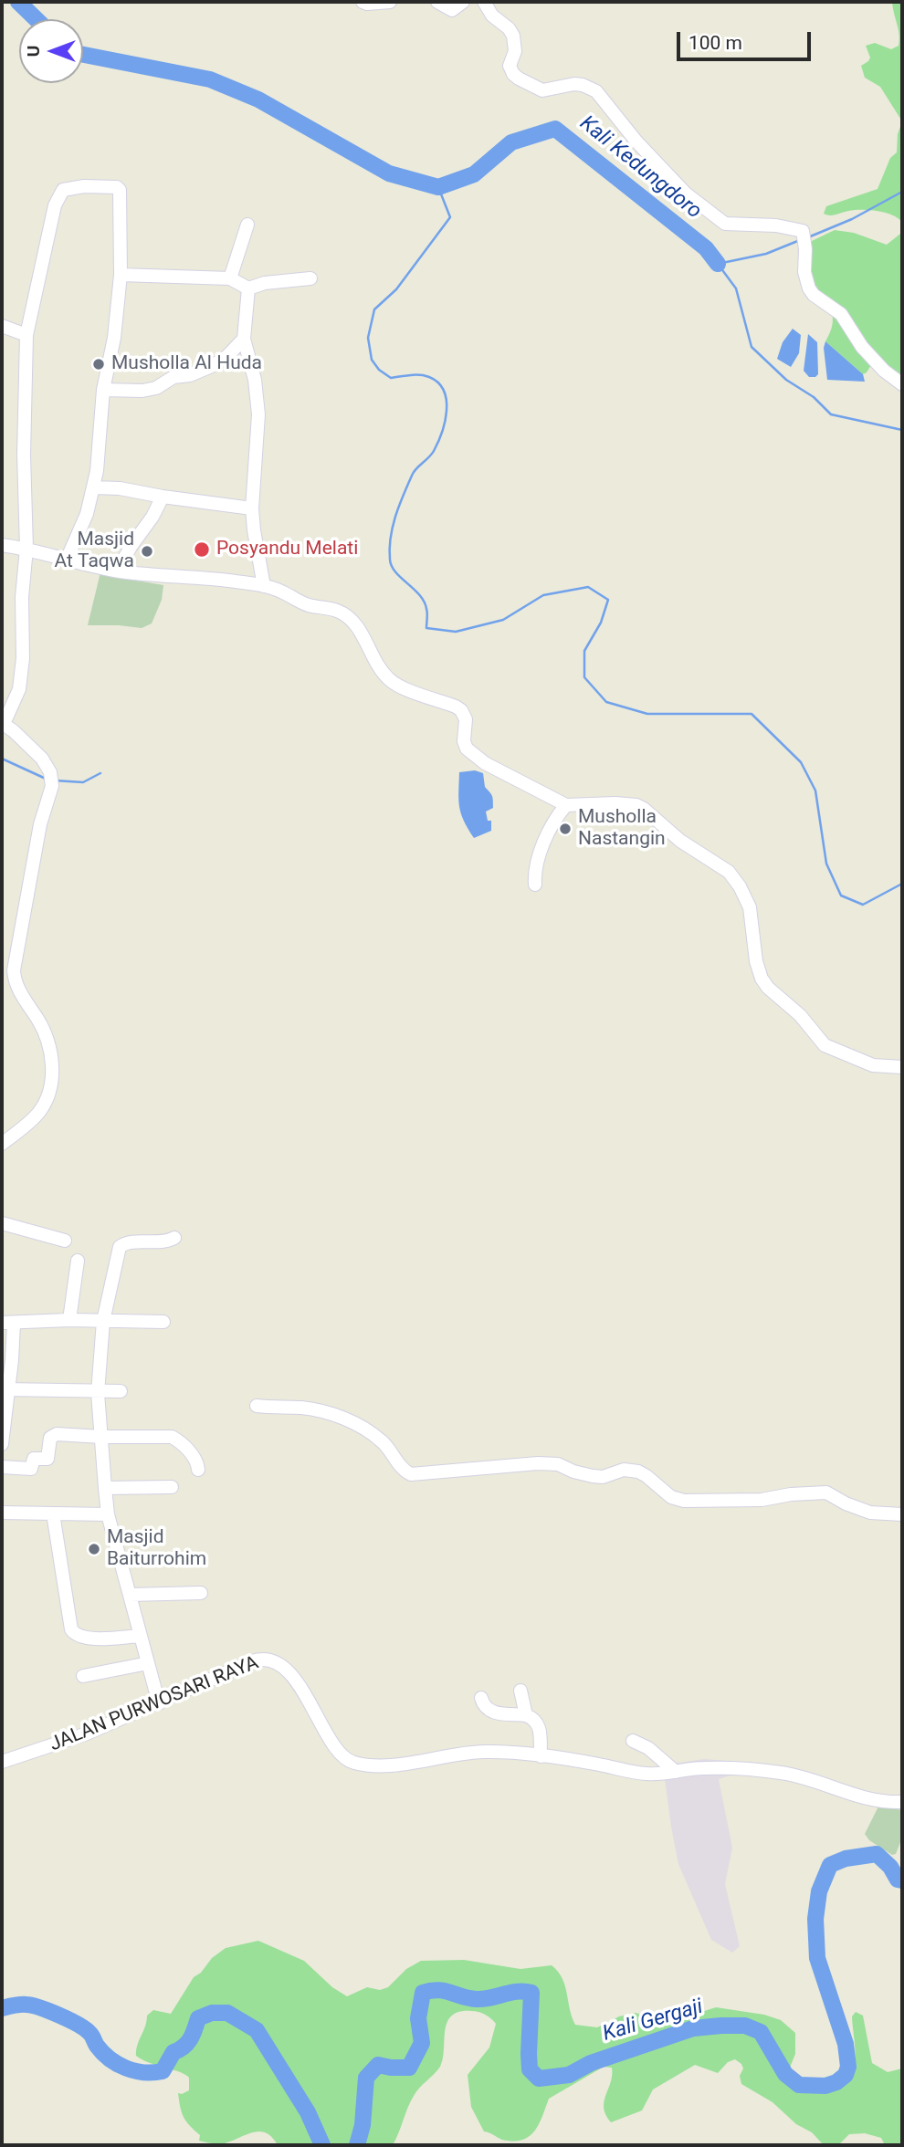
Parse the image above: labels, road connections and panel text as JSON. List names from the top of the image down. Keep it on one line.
{"streets":{"street":["JALAN PURWOSARI RAYA"]},"water":["Kali Kedungdoro","Kali Gergaji"],"places":["Musholla Al Huda","Posyandu Melati","Masjid At Taqwa","Musholla Nastangin","Masjid Baiturrohim"],"scale_bar":"100 m","north":"left"}
